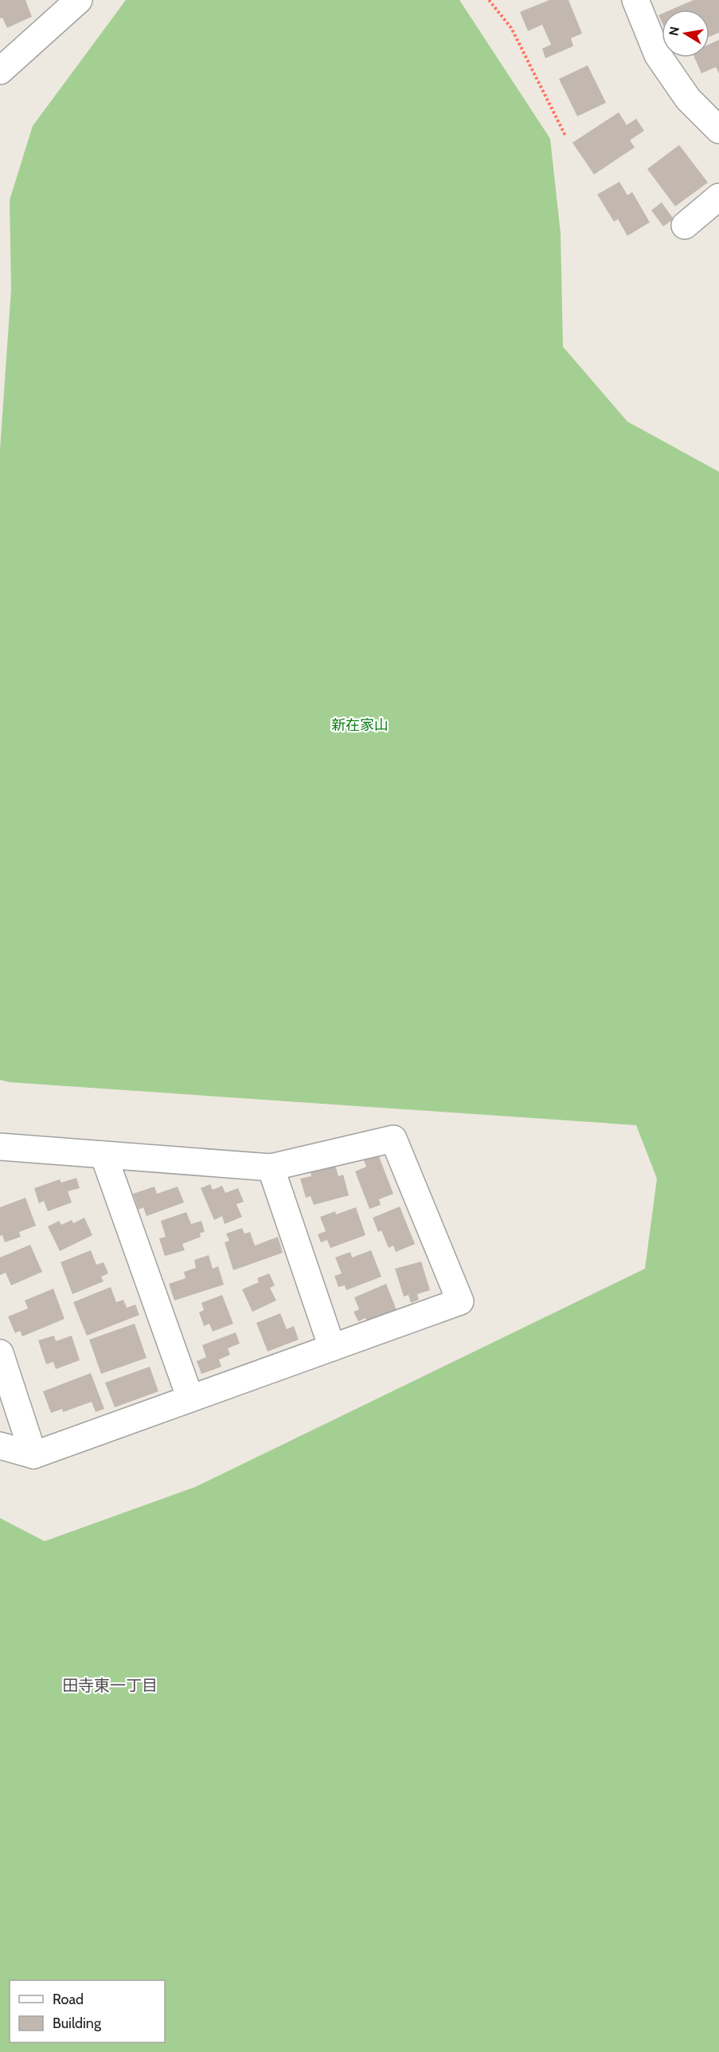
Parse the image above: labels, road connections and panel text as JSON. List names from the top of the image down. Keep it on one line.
{"districts":["田寺東一丁目"],"parks":["新在家山"],"legend":["Road","Building"],"north":"left"}
